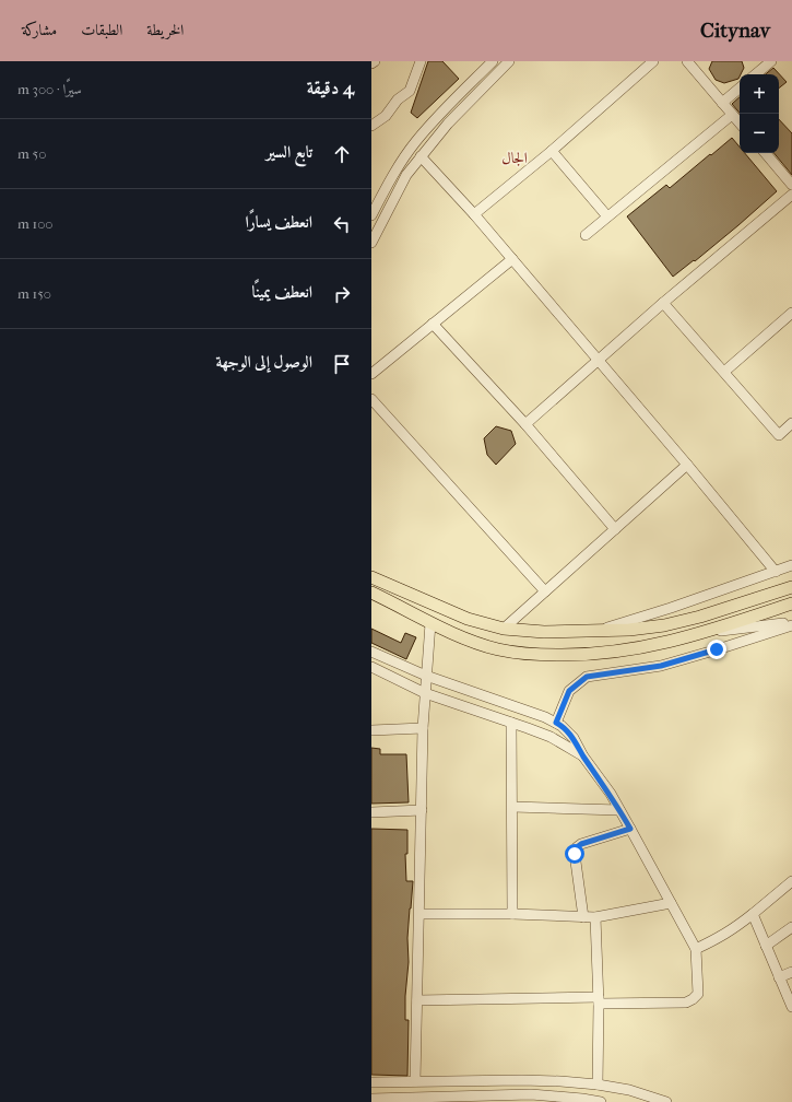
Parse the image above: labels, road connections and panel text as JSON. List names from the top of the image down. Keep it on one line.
{"districts":["الجال"],"page":{"header":"Citynav","nav":["الخريطة","الطبقات","مشاركة"],"heading":["4 دقيقة","سيرًا · 300 m"],"map_buttons":["+","−"],"list":[["تابع السير","50 m"],["انعطف يسارًا","100 m"],["انعطف يمينًا","150 m"],"الوصول إلى الوجهة"]}}
